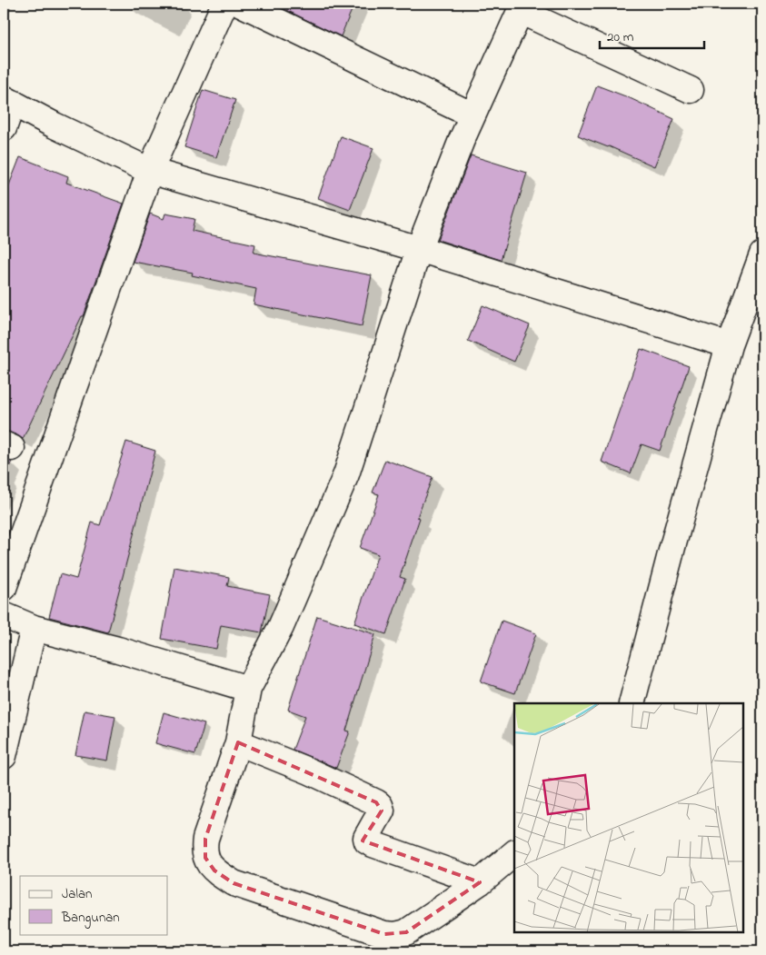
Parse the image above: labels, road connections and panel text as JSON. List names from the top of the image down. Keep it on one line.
{"legend":["Jalan","Bangunan"],"scale_bar":"20 m"}
